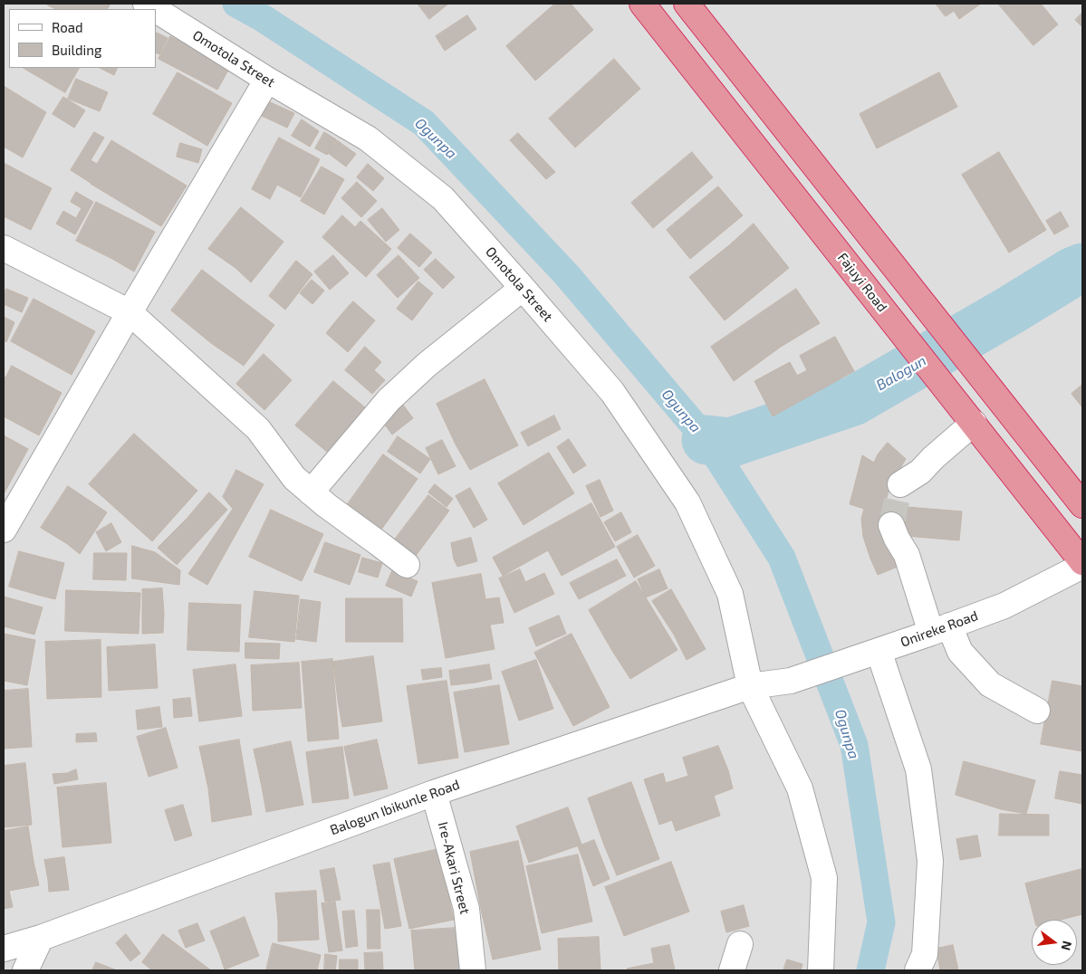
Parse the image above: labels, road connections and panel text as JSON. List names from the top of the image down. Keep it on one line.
{"streets":{"highway":["Fajuyi Road"],"street":["Omotola Street","Onireke Road","Balogun Ibikunle Road","Ire-Akari Street"]},"crossings":[["Omotola Street","Balogun Ibikunle Road"],["Onireke Road","Balogun Ibikunle Road"],["Balogun Ibikunle Road","Ire-Akari Street"]],"water":["Ogunpa","Balogun"],"legend":["Road","Building"],"north":"right"}
